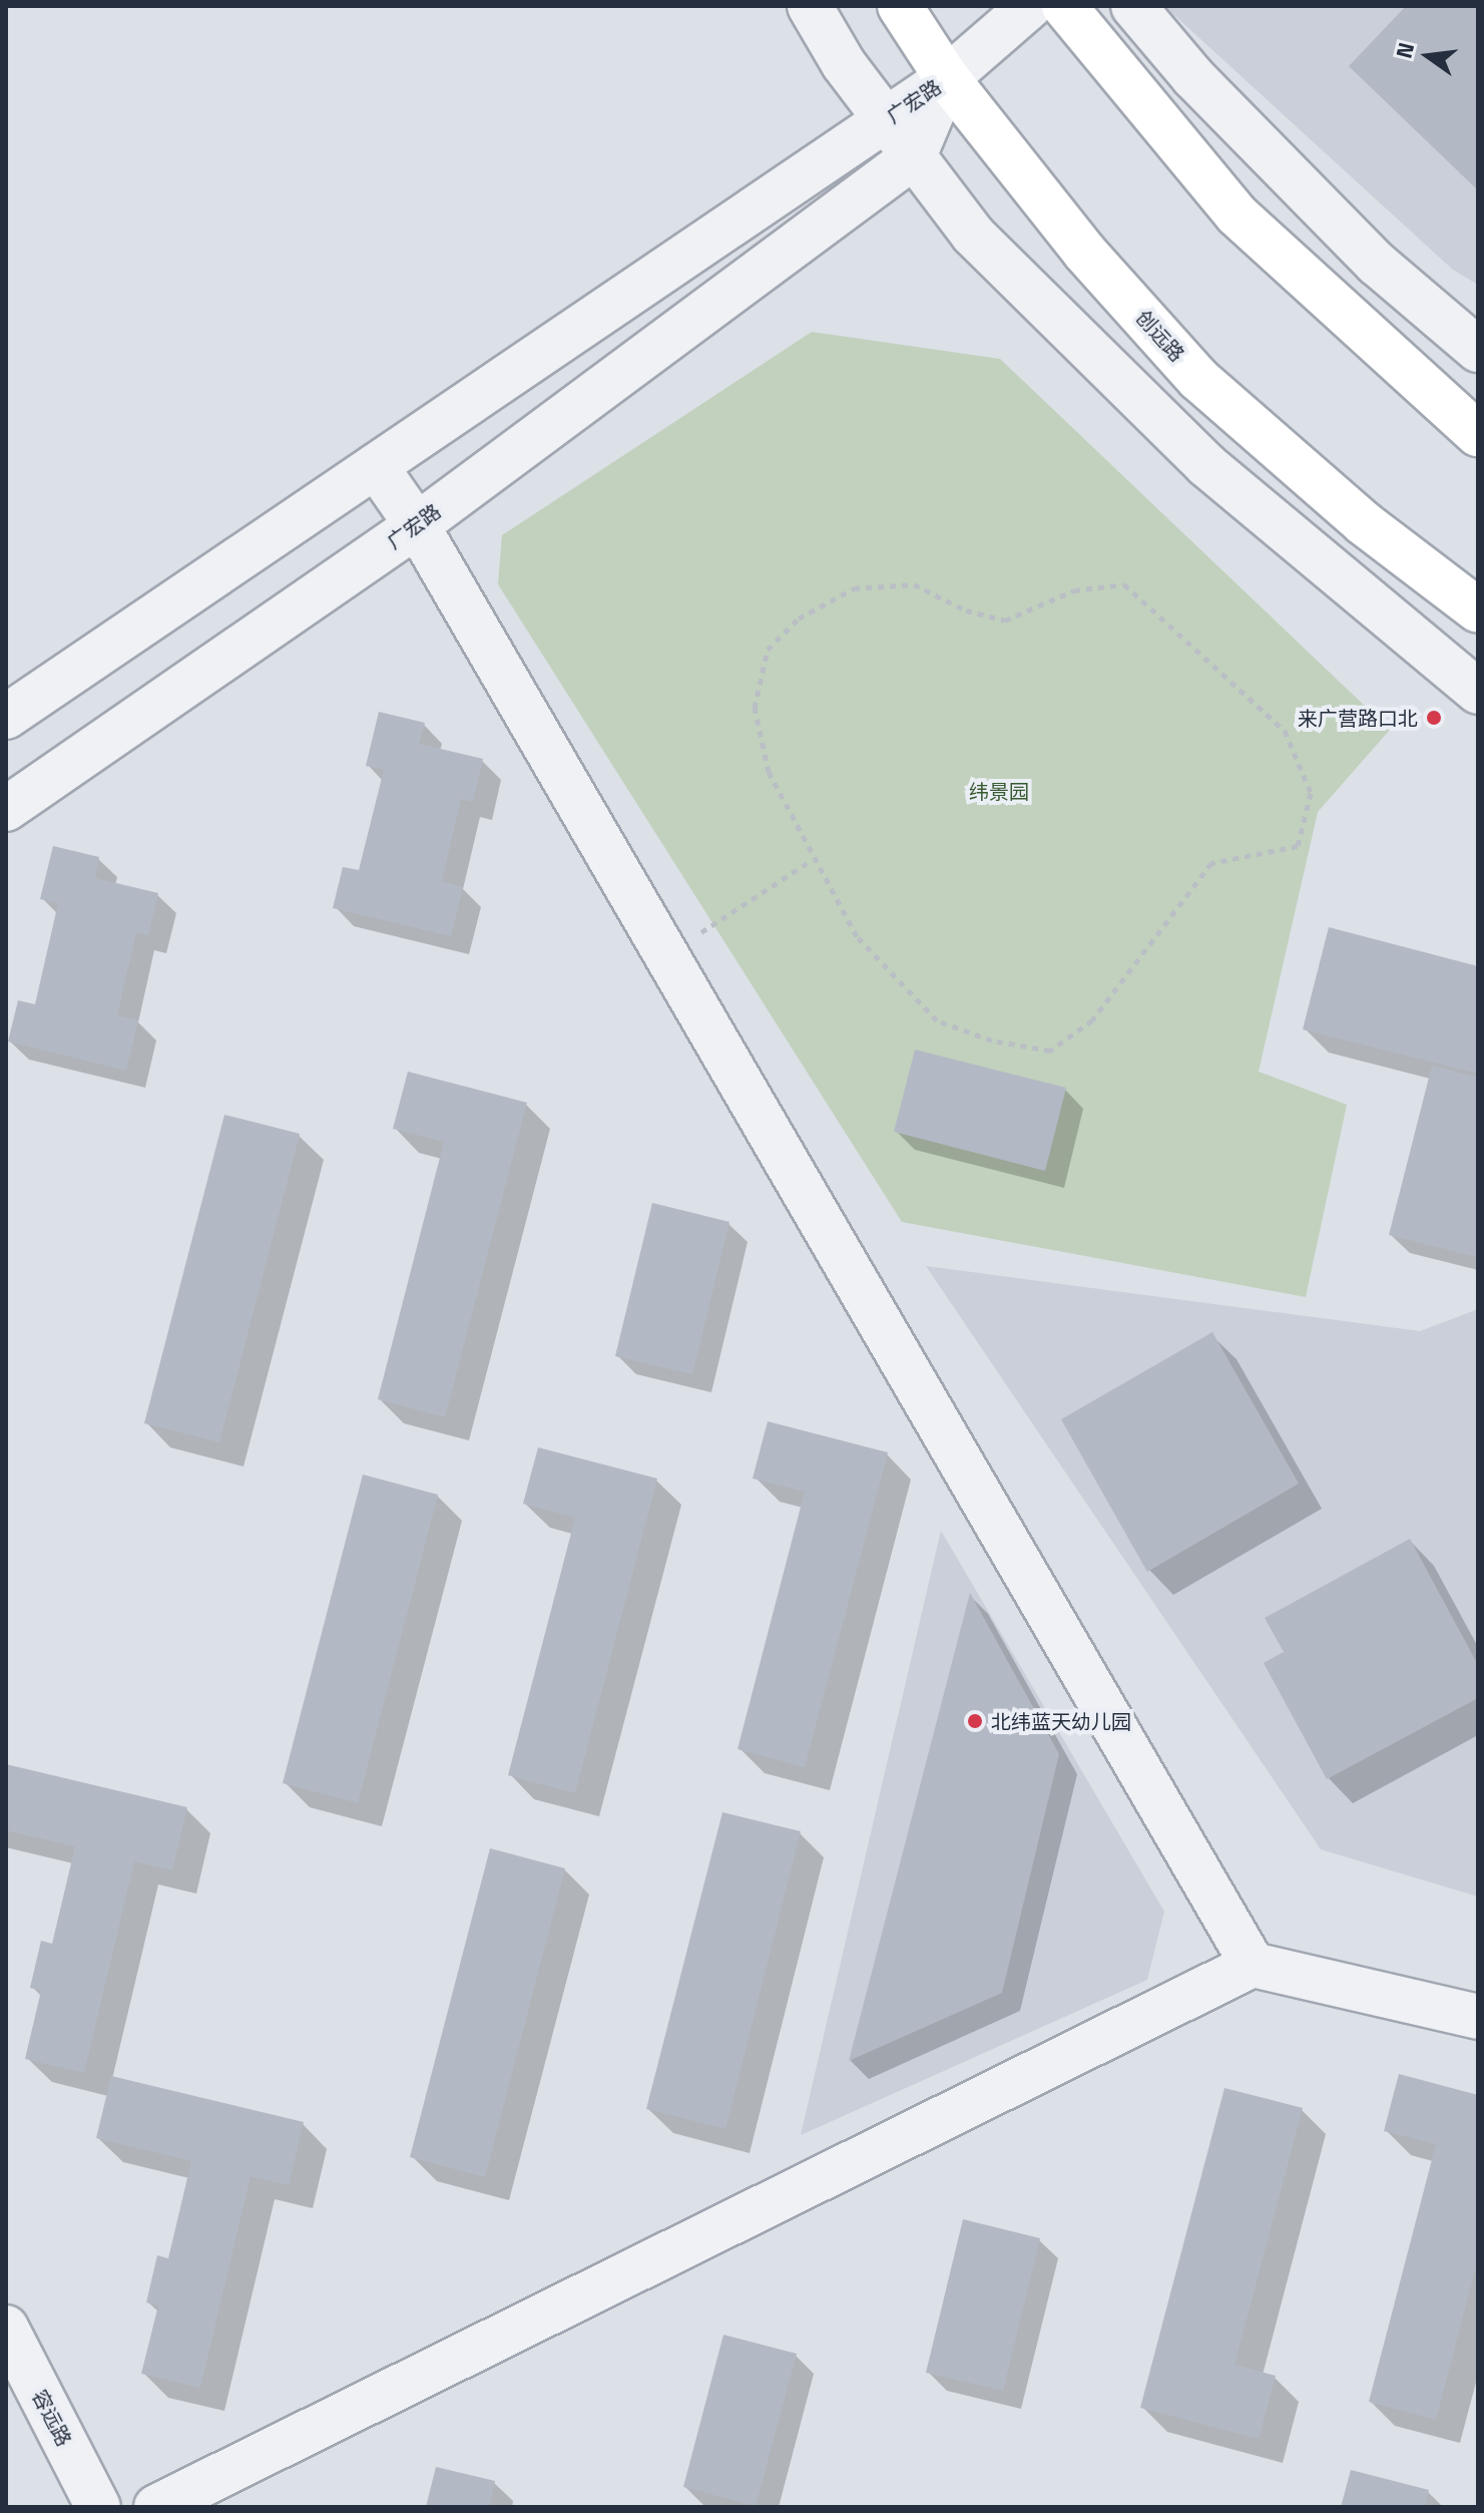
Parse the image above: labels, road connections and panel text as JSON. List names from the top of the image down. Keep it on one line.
{"streets":{"main road":["创远路"],"street":["广宏路","容远路"]},"crossings":[["广宏路","创远路"]],"parks":["纬景园"],"places":["来广营路口北","北纬蓝天幼儿园"],"north":"left"}
